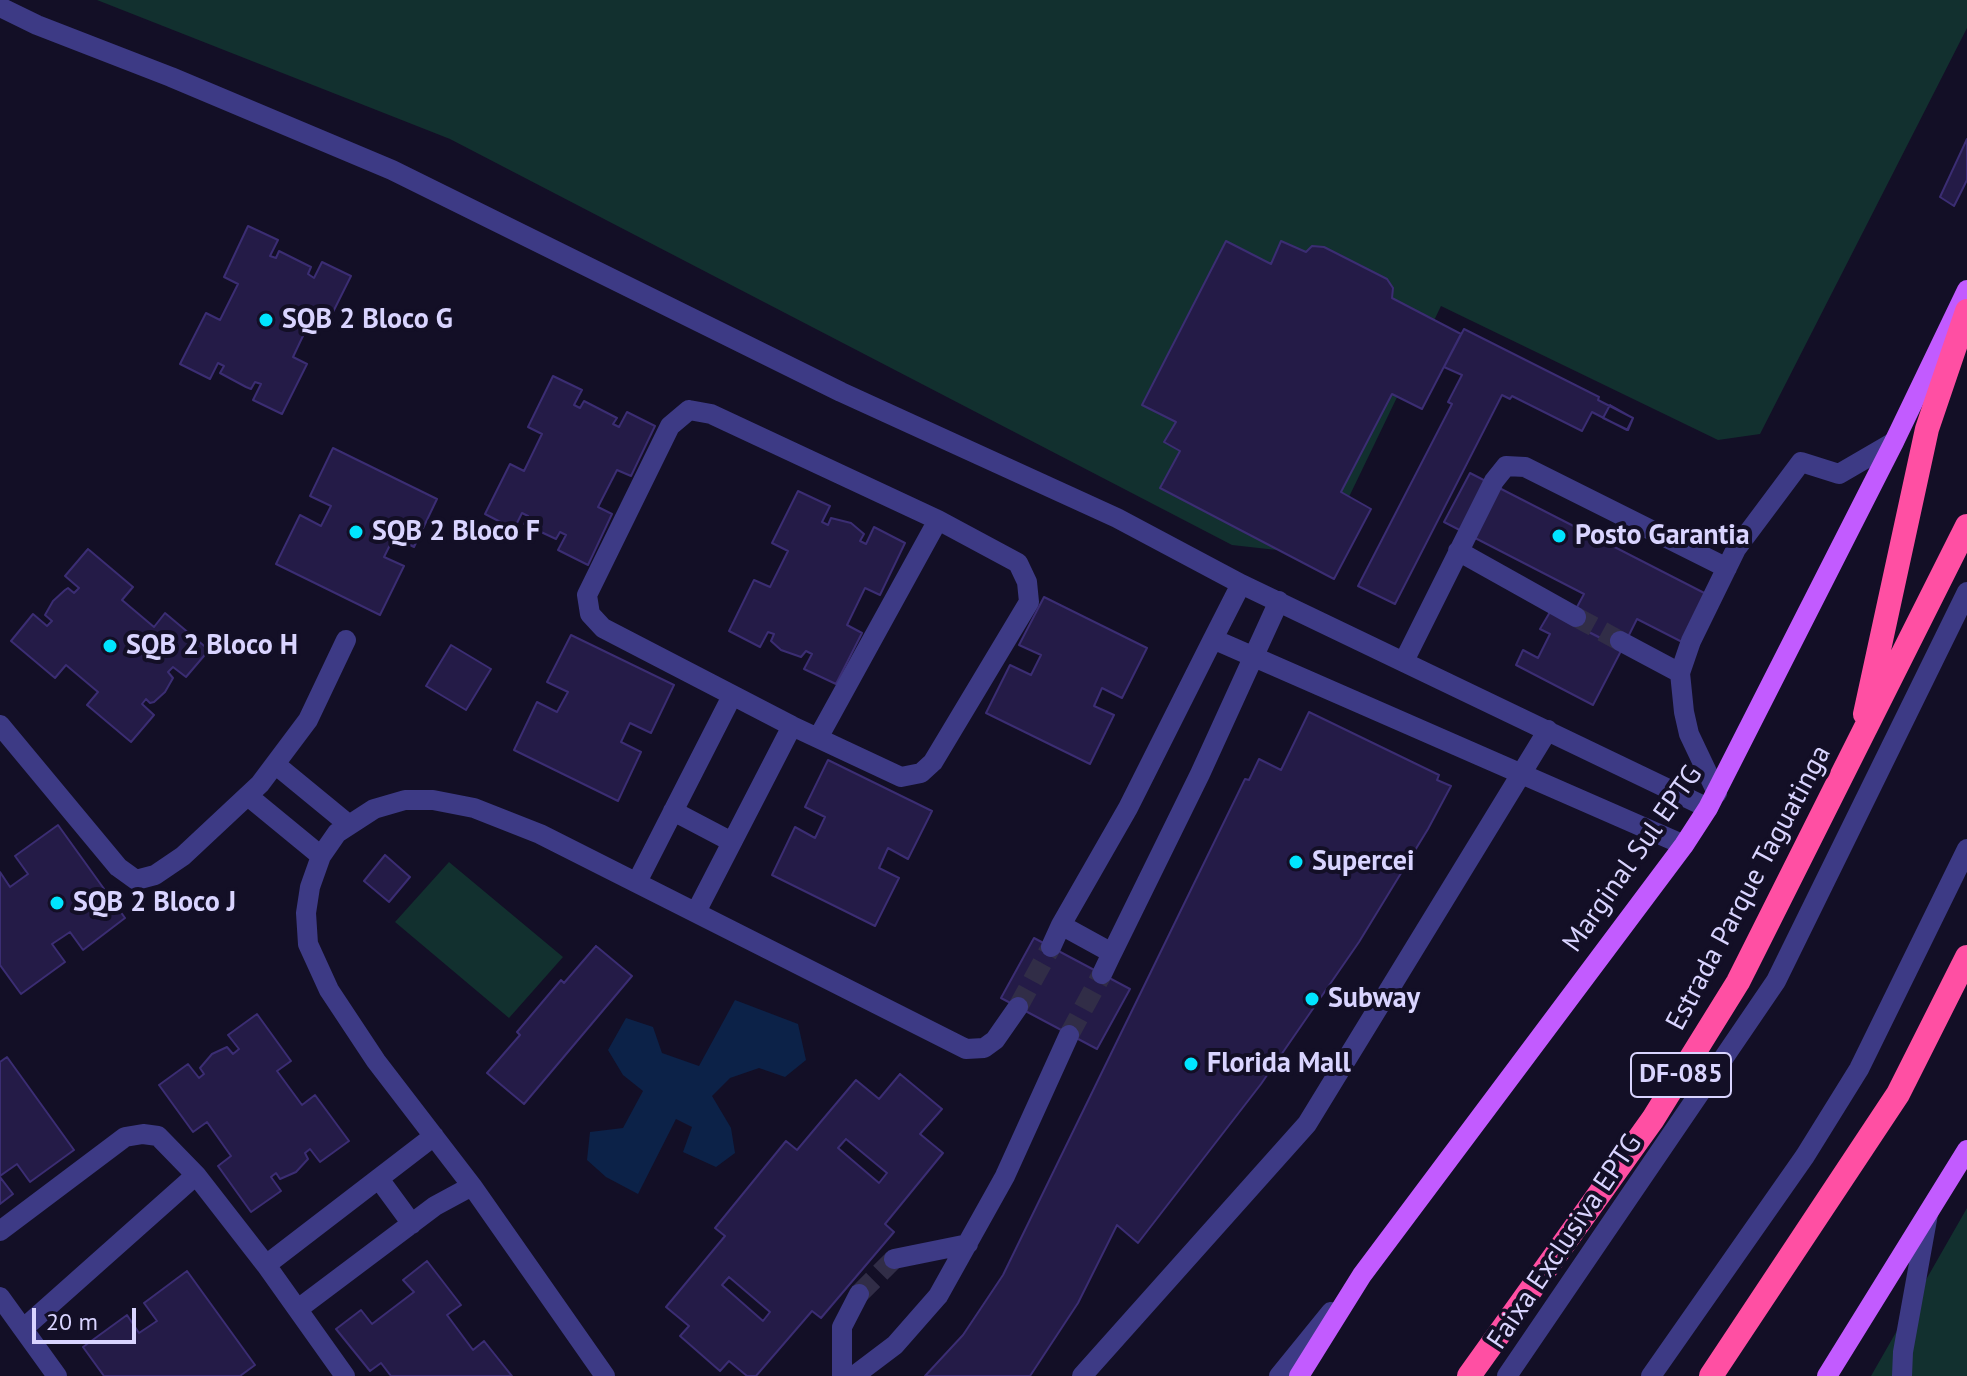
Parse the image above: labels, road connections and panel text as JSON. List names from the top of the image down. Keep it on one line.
{"streets":{"highway":["Estrada Parque Taguatinga","DF-085"],"main road":["Marginal Sul EPTG"],"lane":["Faixa Exclusiva EPTG"]},"places":["SQB 2 Bloco G","SQB 2 Bloco F","Posto Garantia","SQB 2 Bloco H","Supercei","SQB 2 Bloco J","Subway","Florida Mall"],"scale_bar":"20 m"}
